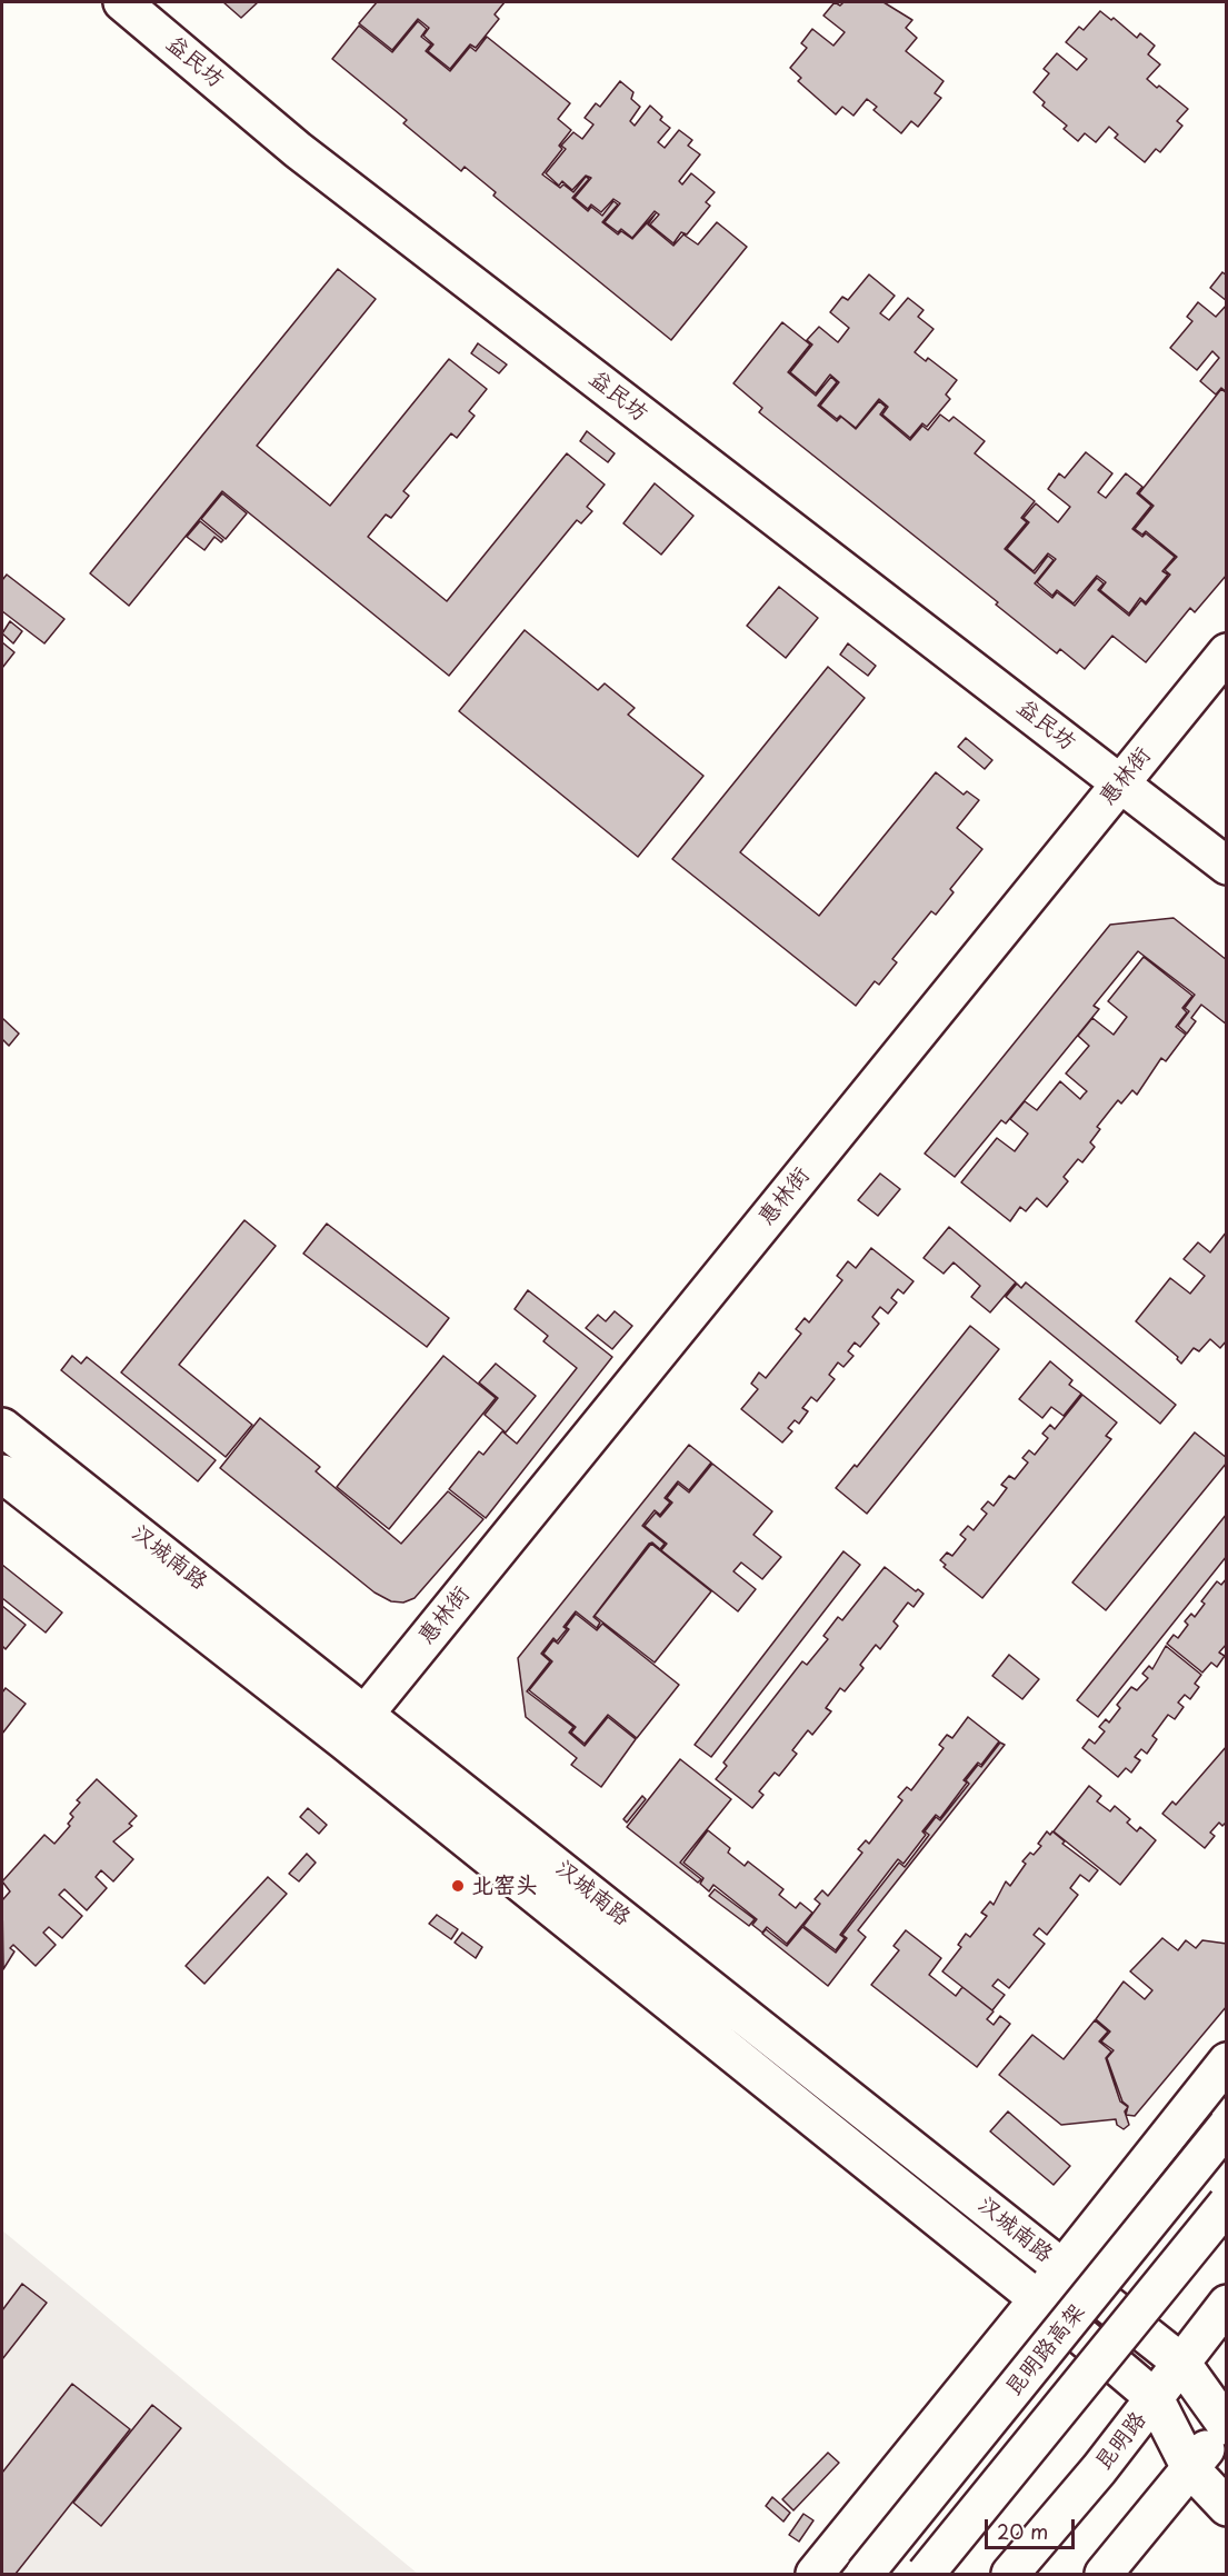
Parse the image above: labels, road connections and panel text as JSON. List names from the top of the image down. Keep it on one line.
{"streets":{"main road":["益民坊","惠林街","汉城南路","昆明路高架","昆明路"]},"crossings":[["益民坊","惠林街"],["惠林街","汉城南路"],["汉城南路","昆明路"]],"places":["北窑头"],"scale_bar":"20 m"}
